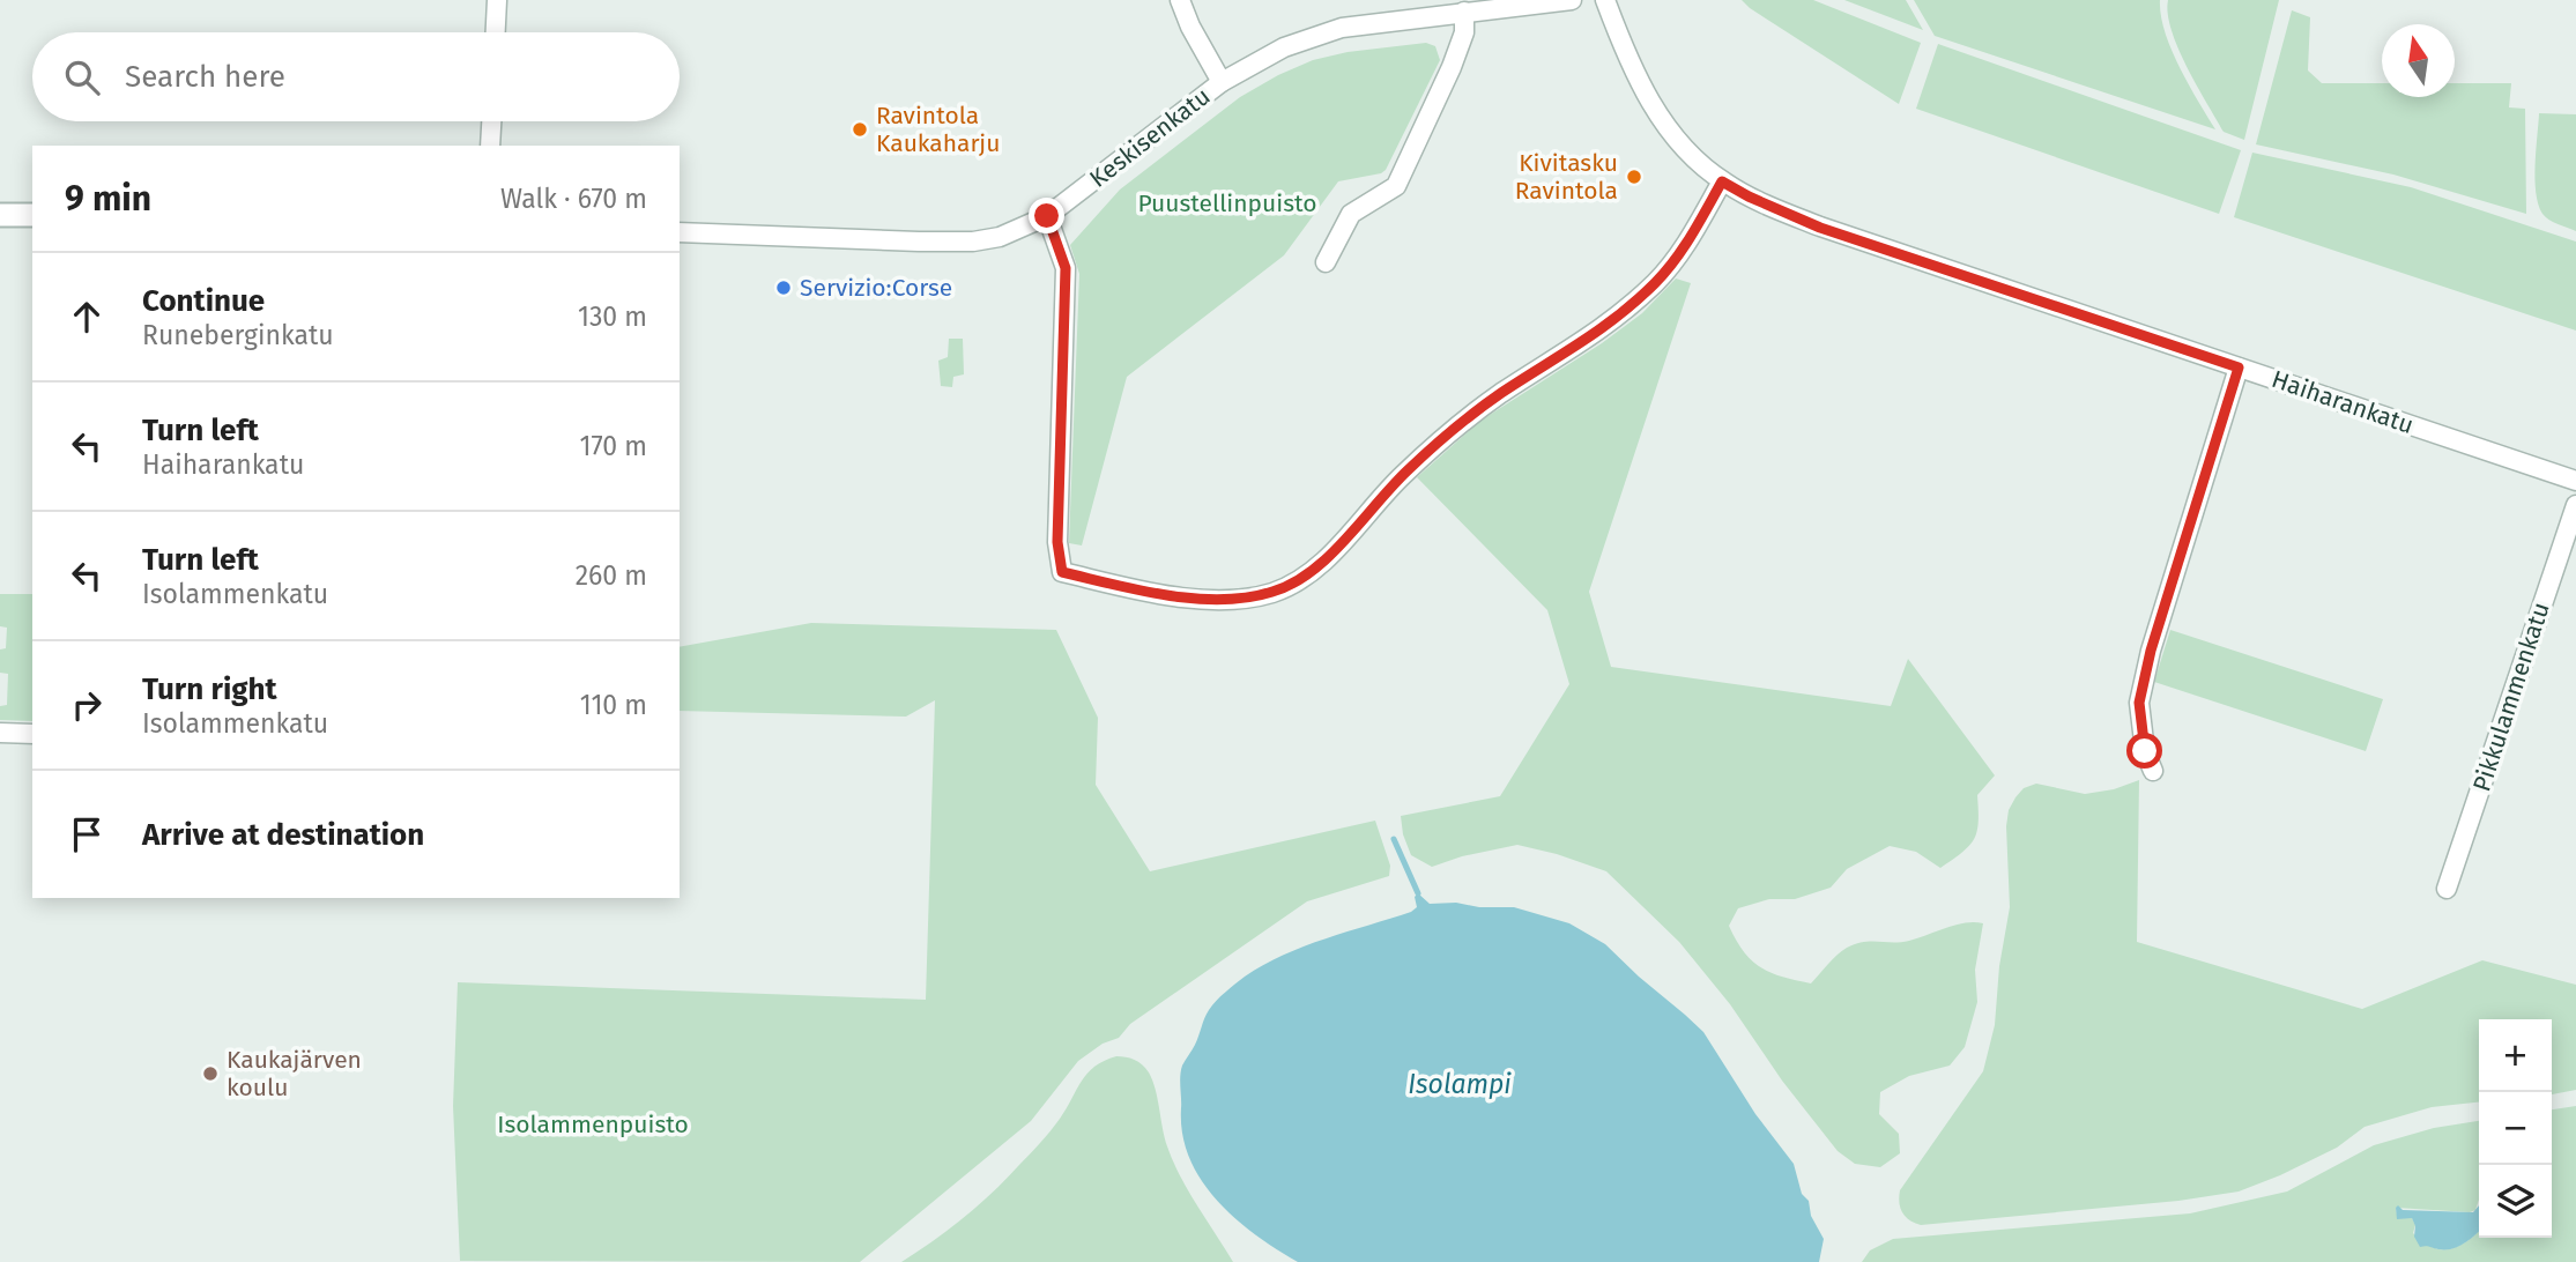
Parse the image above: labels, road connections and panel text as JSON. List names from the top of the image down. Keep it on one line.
{"streets":{"street":["Keskisenkatu","Haiharankatu","Pikkulammenkatu"]},"water":["Isolampi"],"parks":["Puustellinpuisto","Isolammenpuisto"],"places":["Ravintola Kaukaharju","Kivitasku Ravintola","Servizio:Corse","Kaukajärven koulu"],"north":"top","page":{"search":"Search here","heading":["9 min","Walk · 670 m"],"list":[["Continue","Runeberginkatu","130 m"],["Turn left","Haiharankatu","170 m"],["Turn left","Isolammenkatu","260 m"],["Turn right","Isolammenkatu","110 m"],"Arrive at destination"],"map_buttons":["+","−"]}}
